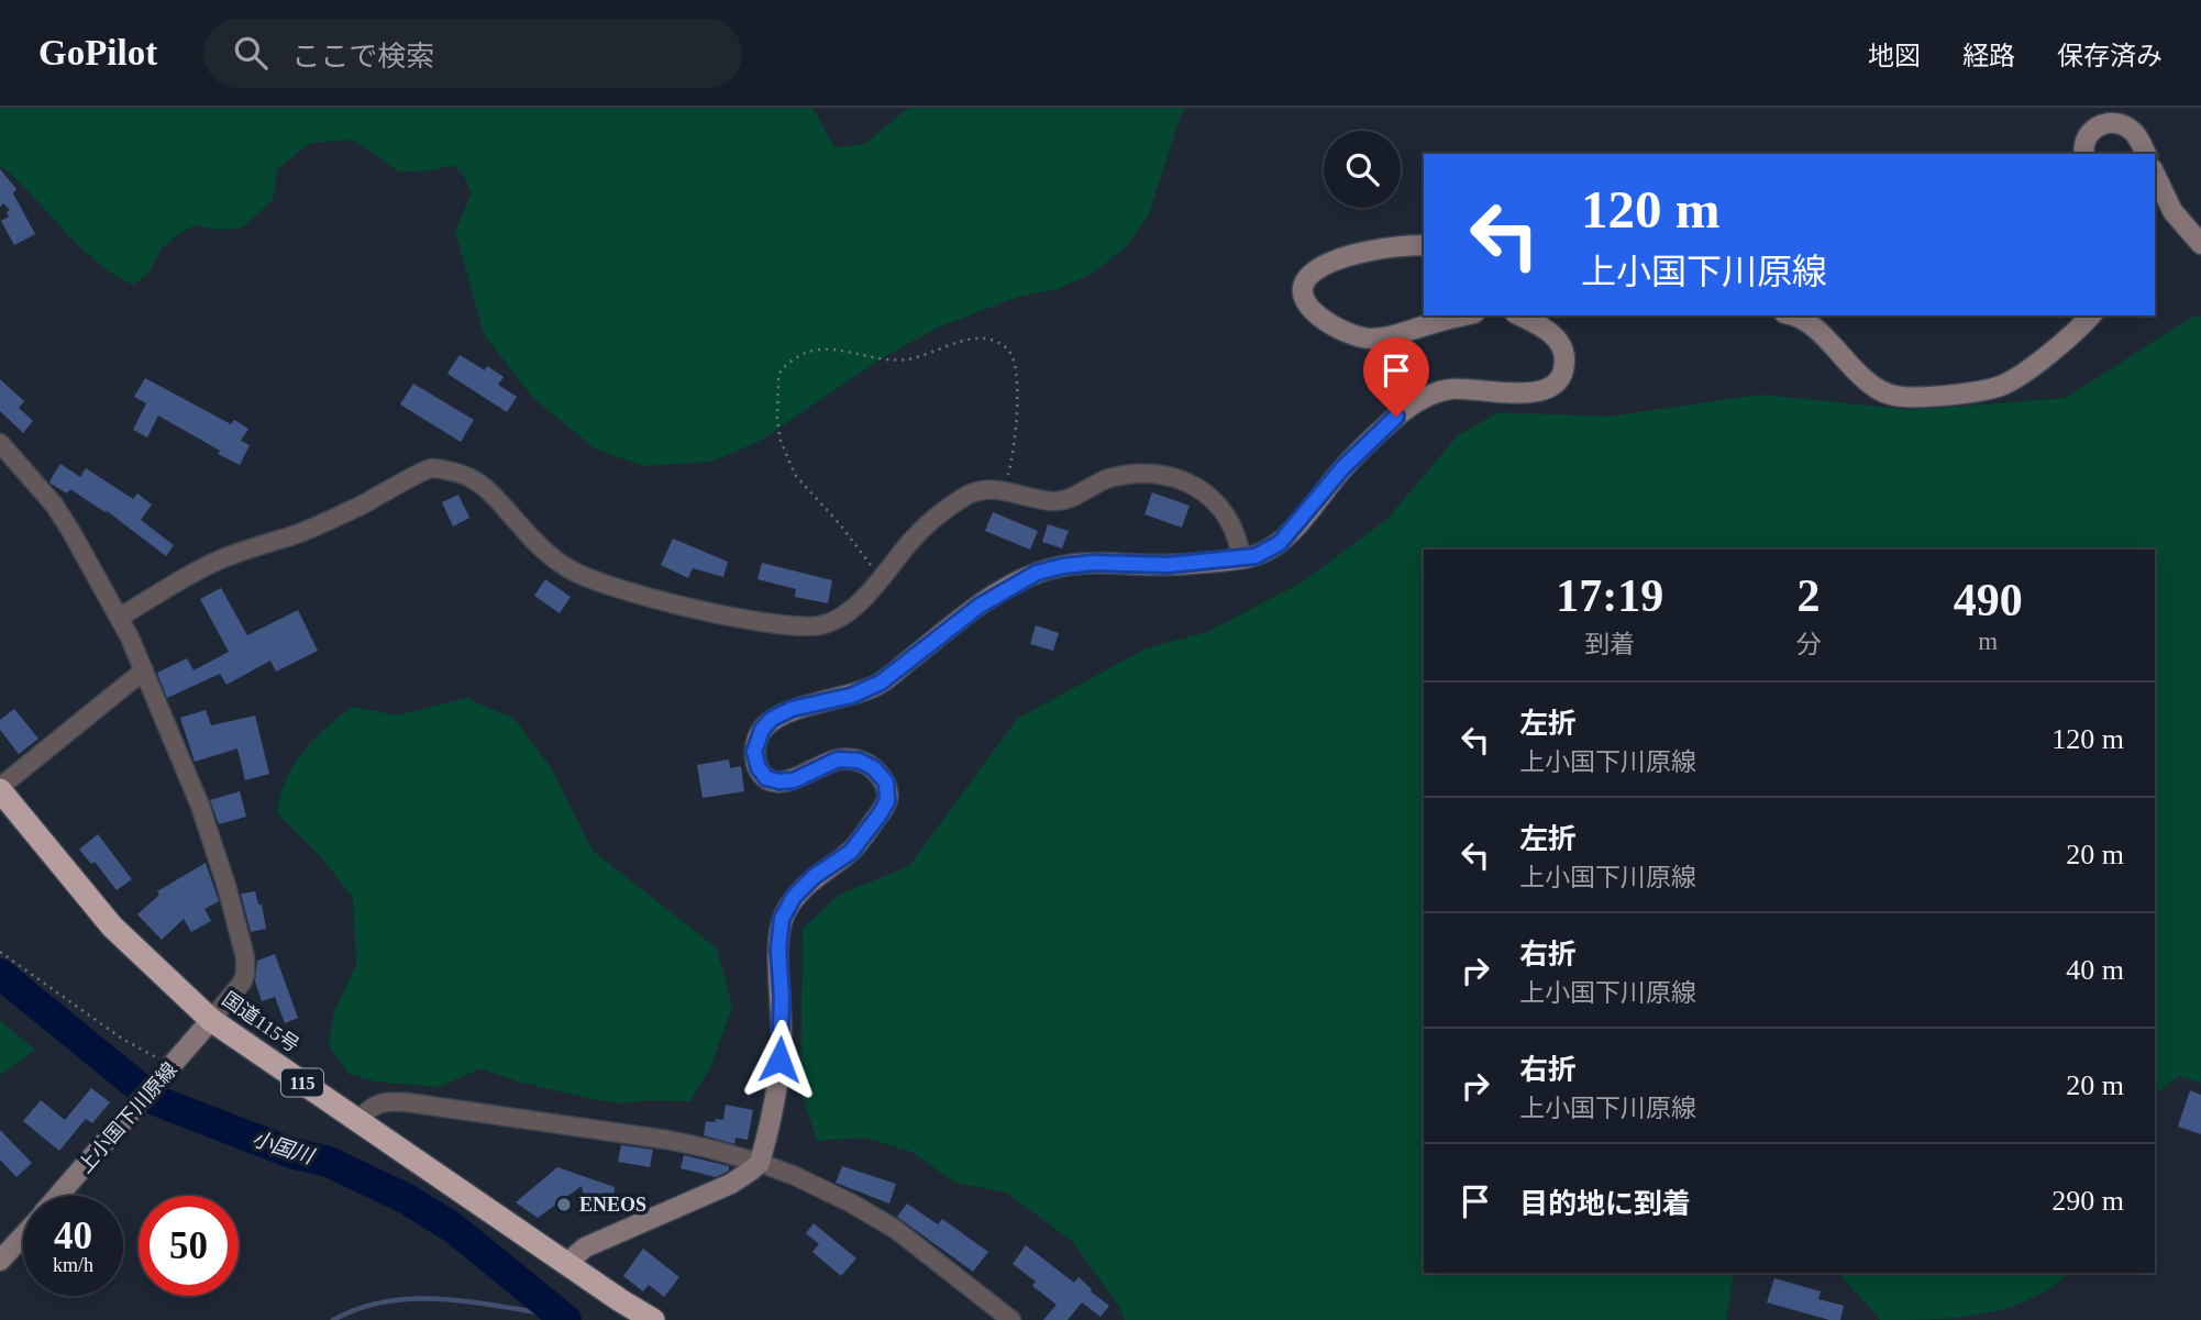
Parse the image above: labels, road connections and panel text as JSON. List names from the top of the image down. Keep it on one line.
{"streets":{"highway":["国道115号","115"],"main road":["上小国下川原線"]},"crossings":[["国道115号","上小国下川原線"]],"water":["小国川"],"places":["ENEOS"],"page":{"header":"GoPilot","search":"ここで検索","nav":["地図","経路","保存済み"],"turn":["120 m","上小国下川原線"],"eta":["17:19","到着","2","分","490","m"],"list":[{"name":"左折","note":"上小国下川原線","value":"120 m"},{"name":"左折","note":"上小国下川原線","value":"20 m"},{"name":"右折","note":"上小国下川原線","value":"40 m"},{"name":"右折","note":"上小国下川原線","value":"20 m"},{"name":"目的地に到着","value":"290 m"}],"speed":"40 km/h","limit":"50"}}
